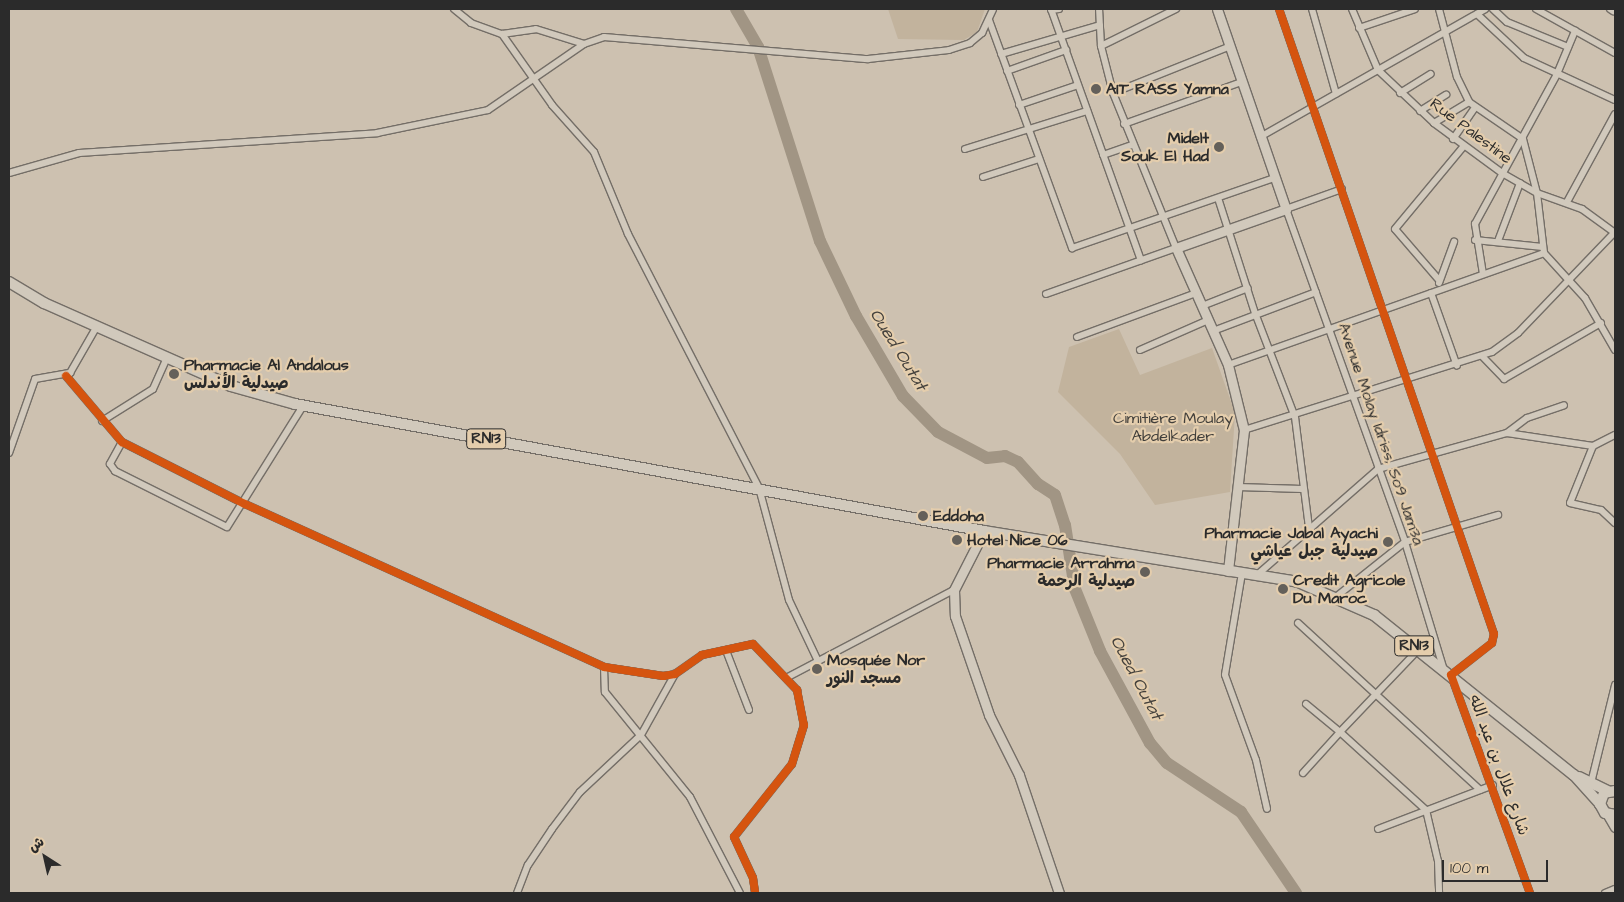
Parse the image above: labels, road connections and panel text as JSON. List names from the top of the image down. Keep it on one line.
{"streets":{"main road":["RN13"],"street":["Rue Palestine","Avenue Molay Idriss, So9 Jam3a","شارع علال بن عبد الله"]},"crossings":[["Avenue Molay Idriss, So9 Jam3a","RN13"],["Avenue Molay Idriss, So9 Jam3a","شارع علال بن عبد الله"],["RN13","شارع علال بن عبد الله"]],"water":["Oued Outat"],"parks":["Cimitière Moulay Abdelkader"],"places":["AIT RASS Yamna","Midelt Souk El Had","Pharmacie Al Andalous صيدلية الأندلس","Eddoha","Hotel Nice 06","Pharmacie Jabal Ayachi صيدلية جبل عياشي","Pharmacie Arrahma صيدلية الرحمة","Credit Agricole Du Maroc","Mosquée Nor مسجد النور"],"scale_bar":"100 m","north":"top left"}
